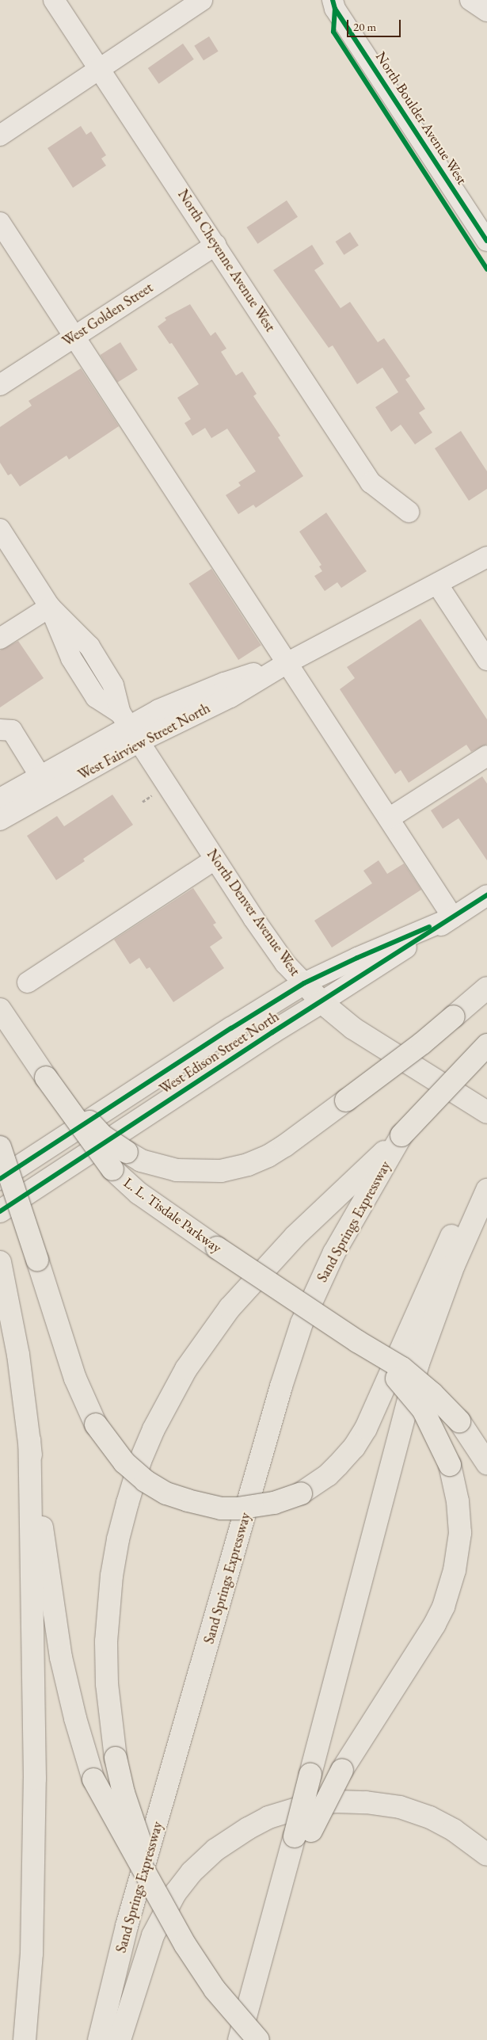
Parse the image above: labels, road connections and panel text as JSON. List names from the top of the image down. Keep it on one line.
{"streets":{"main road":["North Denver Avenue West","West Edison Street North","L. L. Tisdale Parkway","Sand Springs Expressway"],"street":["North Boulder Avenue West","North Cheyenne Avenue West","West Golden Street","West Fairview Street North"]},"crossings":[["North Cheyenne Avenue West","West Golden Street"],["West Fairview Street North","North Denver Avenue West"],["North Denver Avenue West","West Edison Street North"]],"scale_bar":"20 m"}
